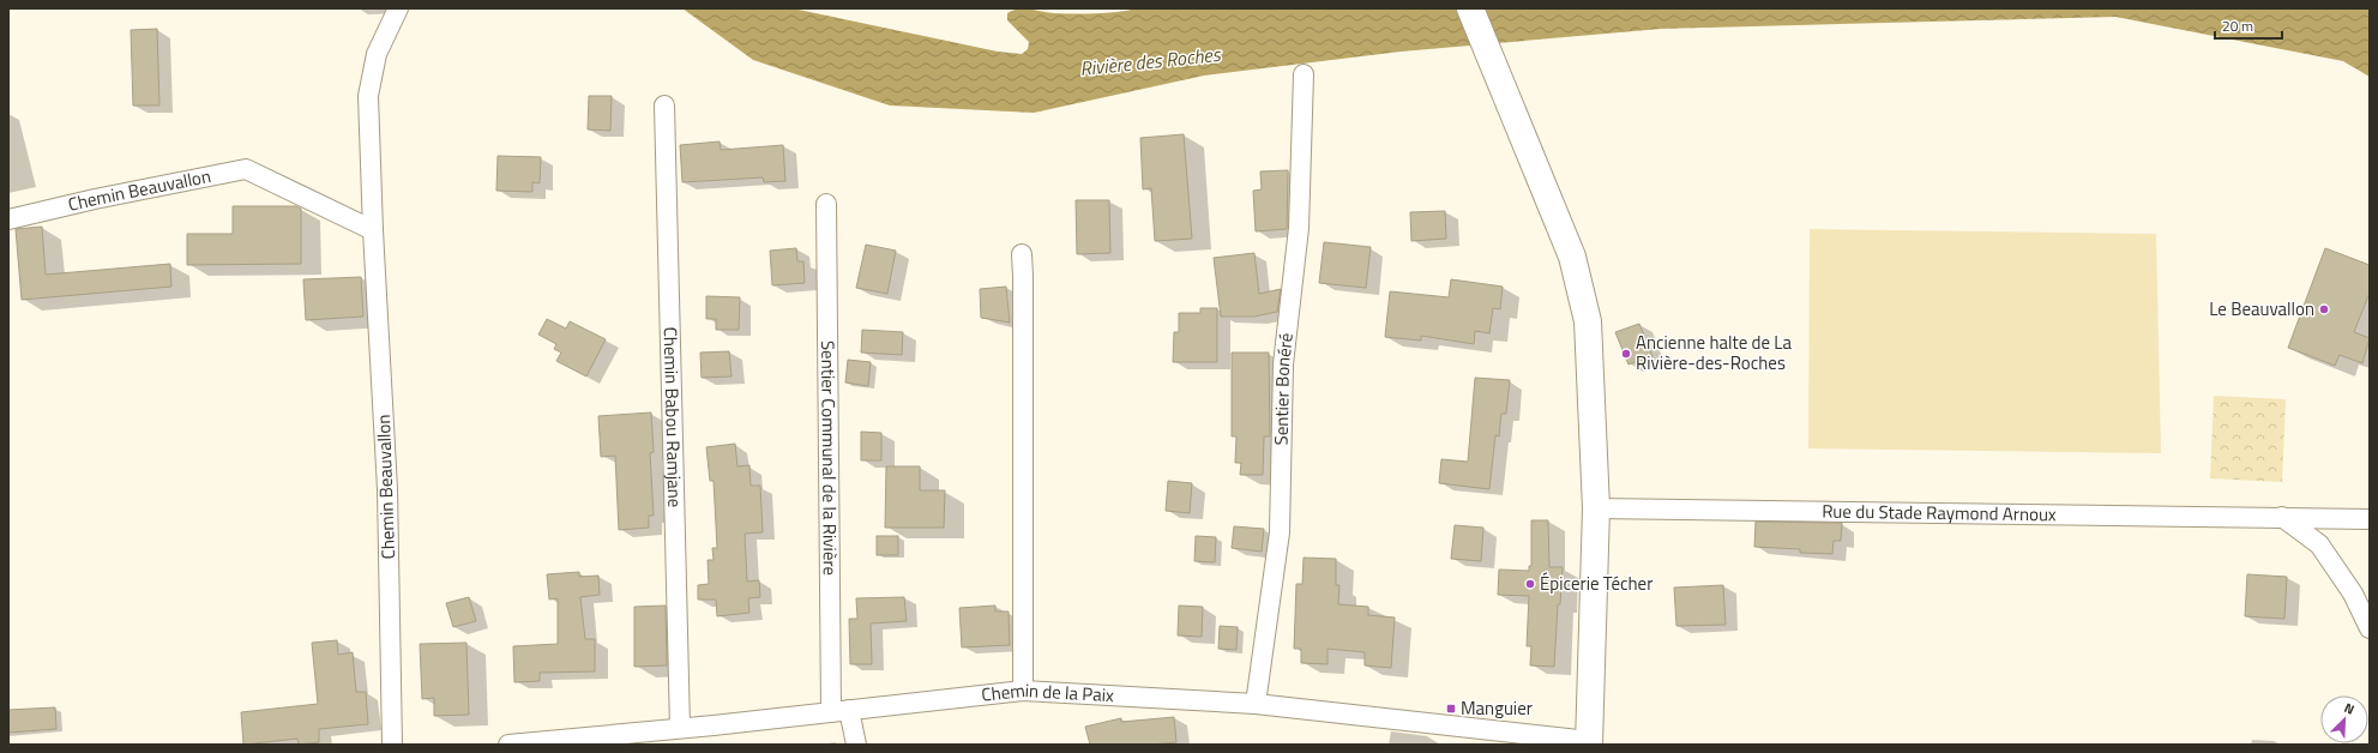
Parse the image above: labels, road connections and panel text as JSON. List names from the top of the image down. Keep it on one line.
{"streets":{"street":["Chemin Beauvallon","Sentier Bonéré","Chemin Babou Ramjane","Sentier Communal de la Rivière","Rue du Stade Raymond Arnoux","Chemin de la Paix"]},"crossings":[["Sentier Bonéré","Chemin de la Paix"],["Chemin Babou Ramjane","Chemin de la Paix"],["Sentier Communal de la Rivière","Chemin de la Paix"]],"water":["Rivière des Roches"],"places":{"other":["Le Beauvallon","Ancienne halte de La Rivière-des-Roches","Épicerie Técher"],"transit":["Manguier"]},"scale_bar":"20 m","north":"top right"}
